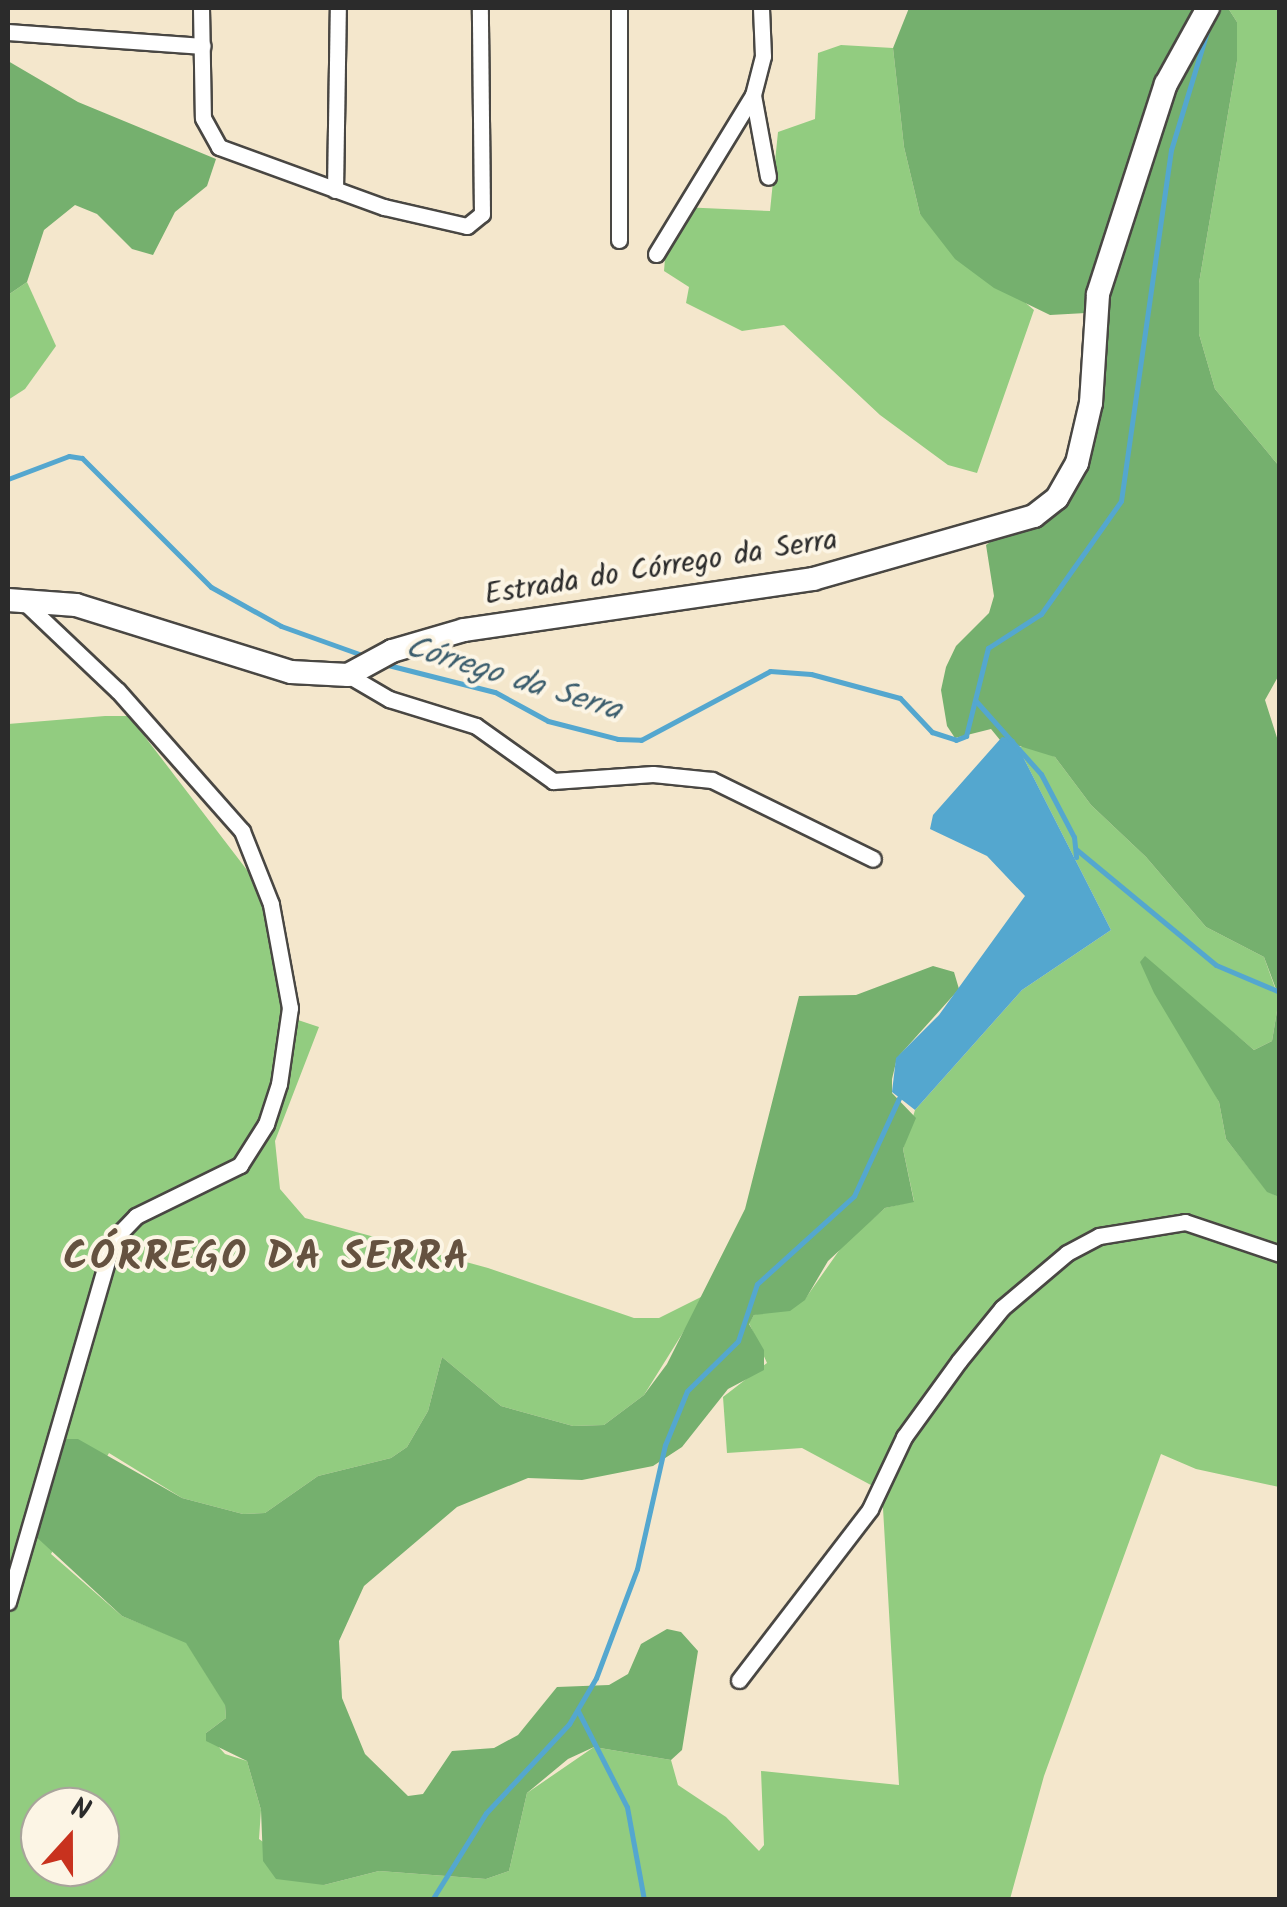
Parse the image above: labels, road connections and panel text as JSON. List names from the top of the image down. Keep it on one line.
{"streets":{"street":["Estrada do Córrego da Serra"]},"districts":["CÓRREGO DA SERRA"],"water":["Córrego da Serra"],"north":"top"}
